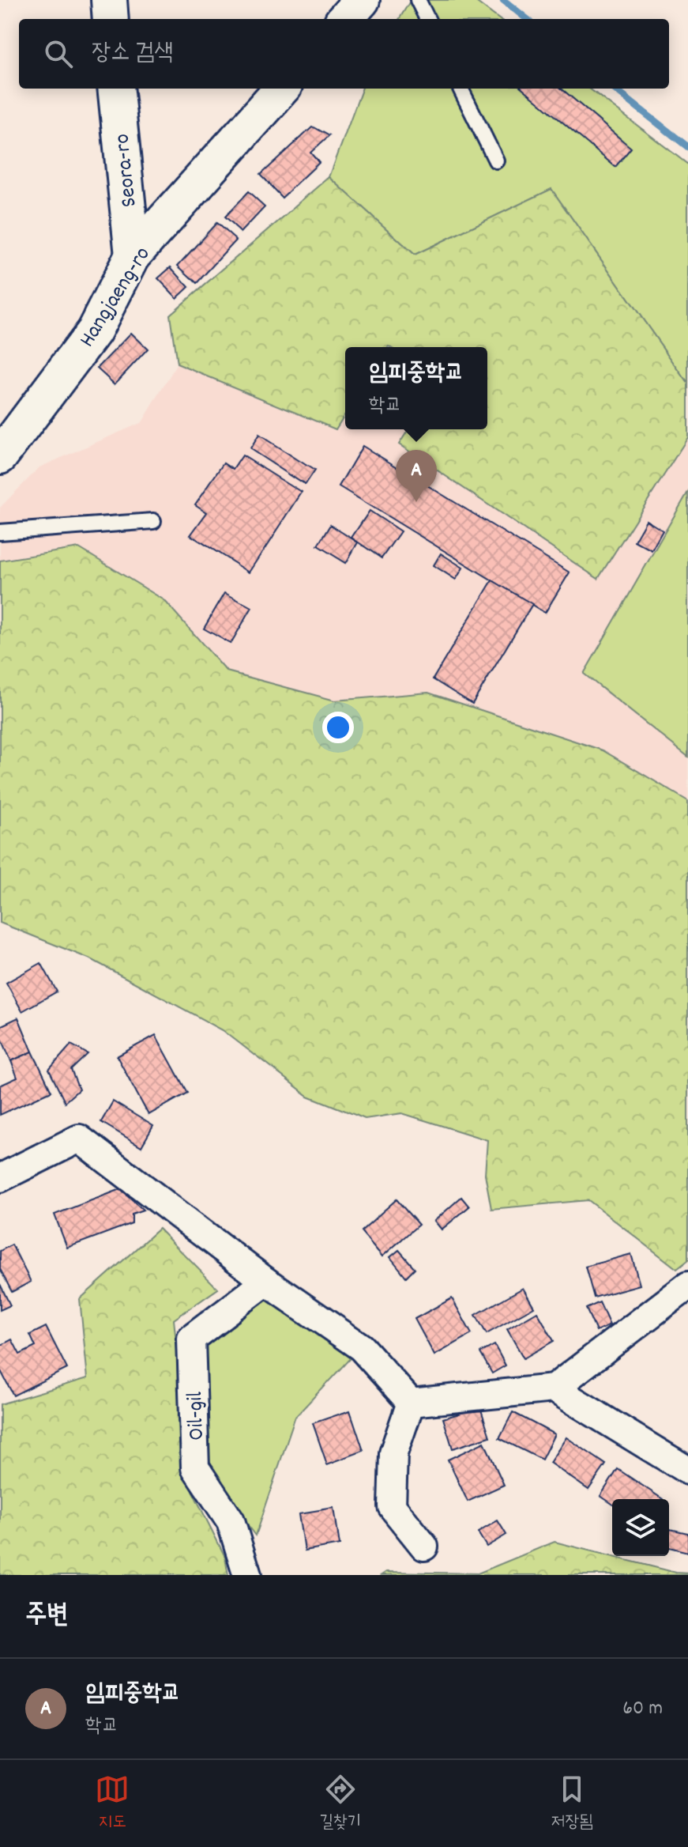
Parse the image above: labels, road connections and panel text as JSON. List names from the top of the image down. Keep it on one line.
{"streets":{"street":["Seora-ro","Hangjaeng-ro","Oil-gil"]},"crossings":[["Seora-ro","Hangjaeng-ro"]],"page":{"search":"장소 검색","popup":["임피중학교","학교"],"pins":"A","heading":"주변","list":[{"mark":"A","name":"임피중학교","note":"학교","value":"60 m"}],"nav":["지도","길찾기","저장됨"]}}
